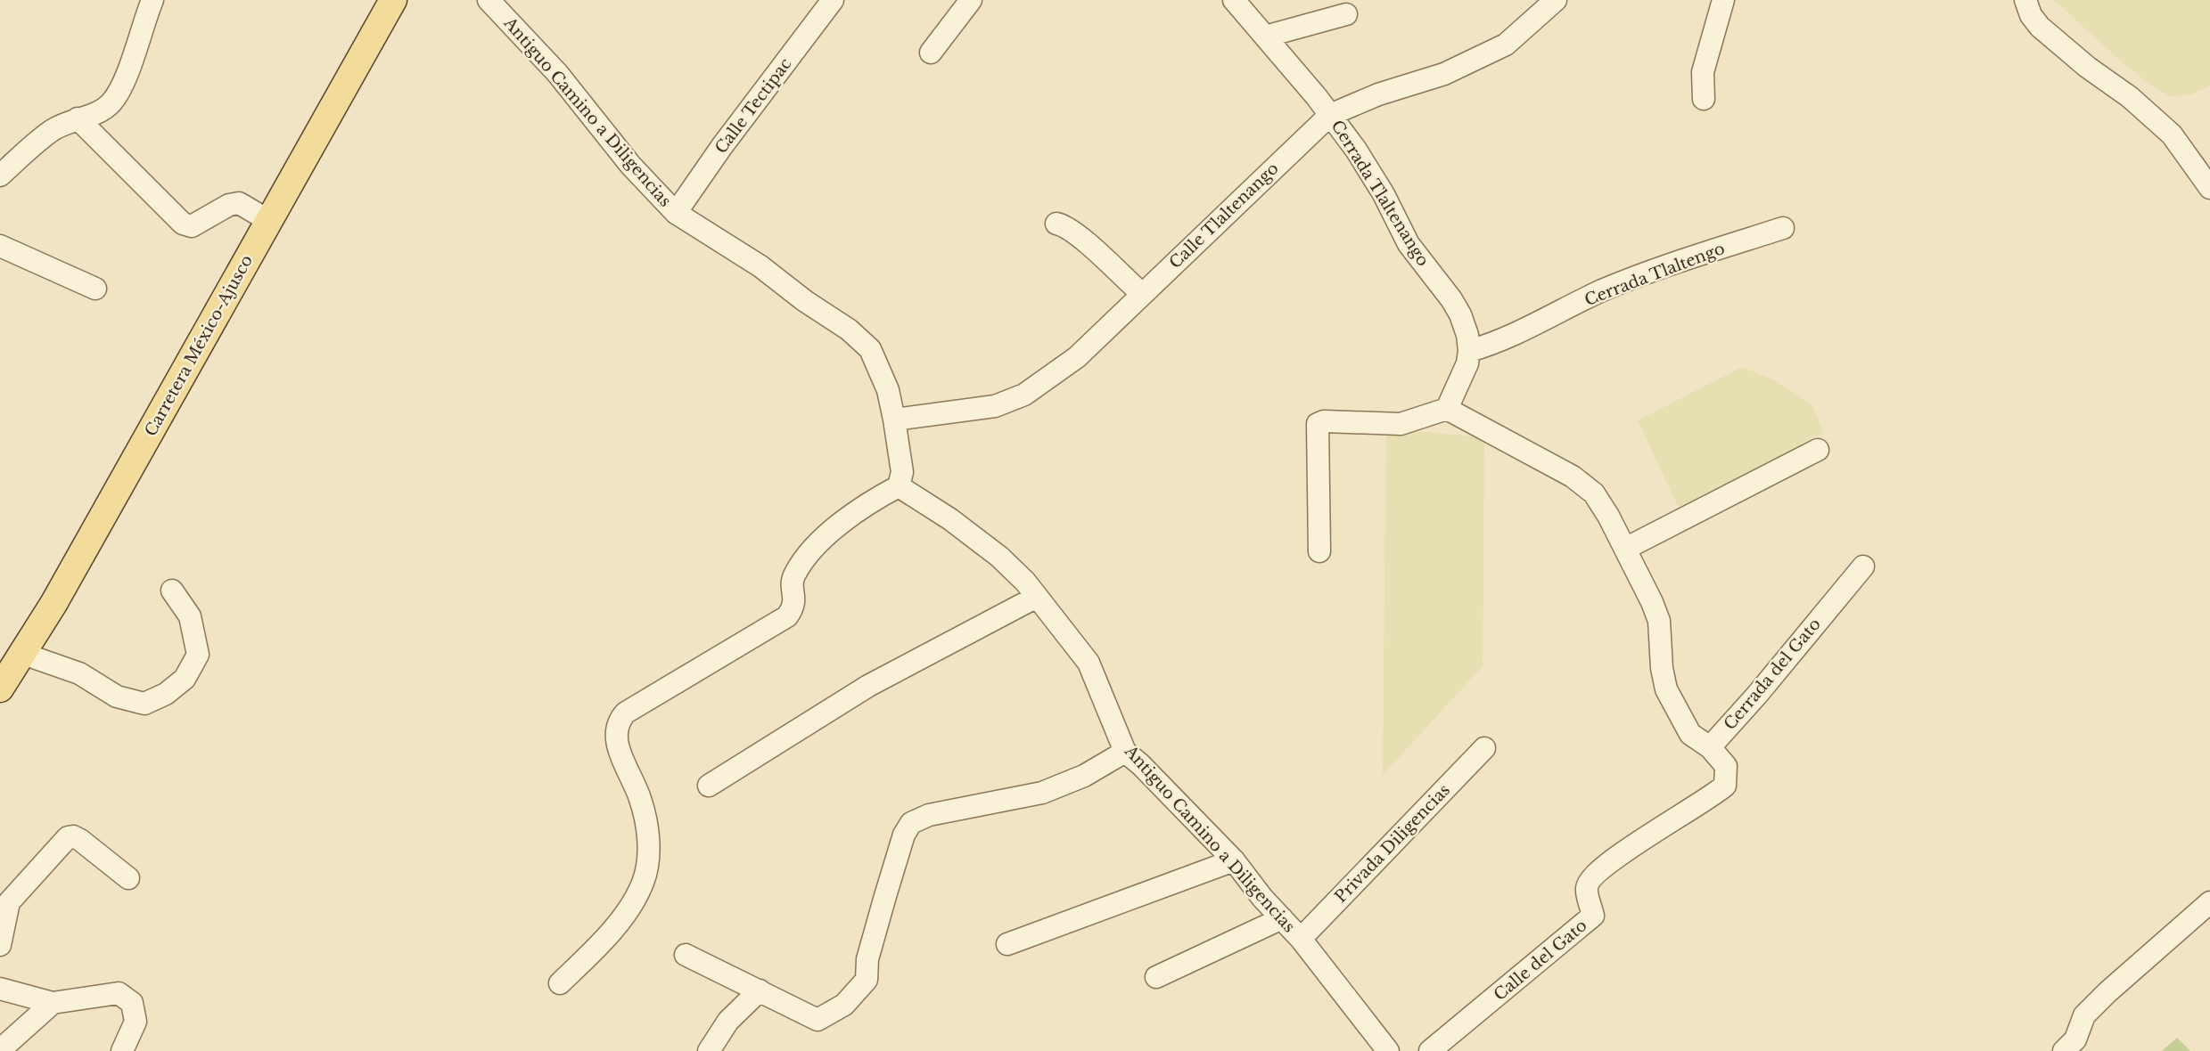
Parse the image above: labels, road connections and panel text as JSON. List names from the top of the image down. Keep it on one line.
{"streets":{"main road":["Carretera México-Ajusco"],"street":["Calle Tectipac","Antiguo Camino a Diligencias","Cerrada Tlaltenango","Calle Tlaltenango","Cerrada Tlaltengo","Cerrada del Gato","Privada Diligencias","Calle del Gato"]},"crossings":[["Calle Tectipac","Antiguo Camino a Diligencias"],["Antiguo Camino a Diligencias","Calle Tlaltenango"],["Antiguo Camino a Diligencias","Privada Diligencias"],["Cerrada Tlaltenango","Calle Tlaltenango"],["Cerrada Tlaltenango","Cerrada Tlaltengo"],["Cerrada del Gato","Calle del Gato"]]}
